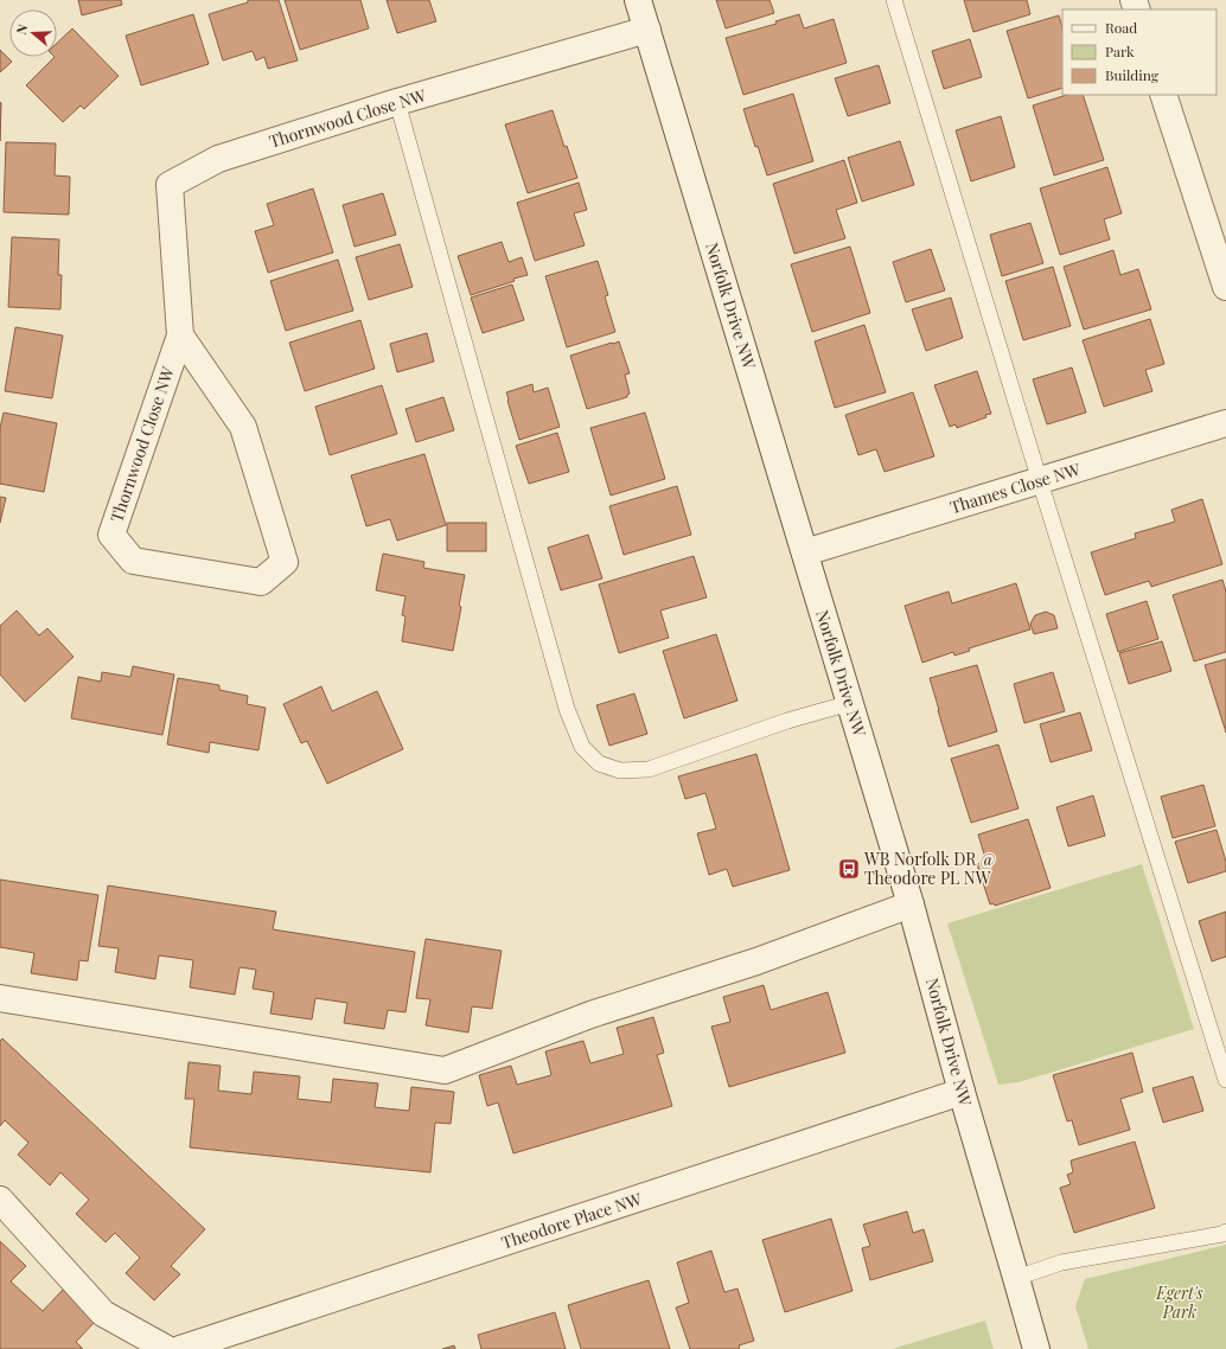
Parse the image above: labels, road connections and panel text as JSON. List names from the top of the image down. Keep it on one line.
{"streets":{"street":["Thornwood Close NW","Norfolk Drive NW","Thames Close NW","Theodore Place NW"]},"crossings":[["Thornwood Close NW","Norfolk Drive NW"],["Norfolk Drive NW","Thames Close NW"],["Norfolk Drive NW","Theodore Place NW"]],"parks":["Egert's Park"],"places":{"bus stop":["WB Norfolk DR @ Theodore PL NW"]},"legend":["Road","Park","Building"],"north":"left"}
